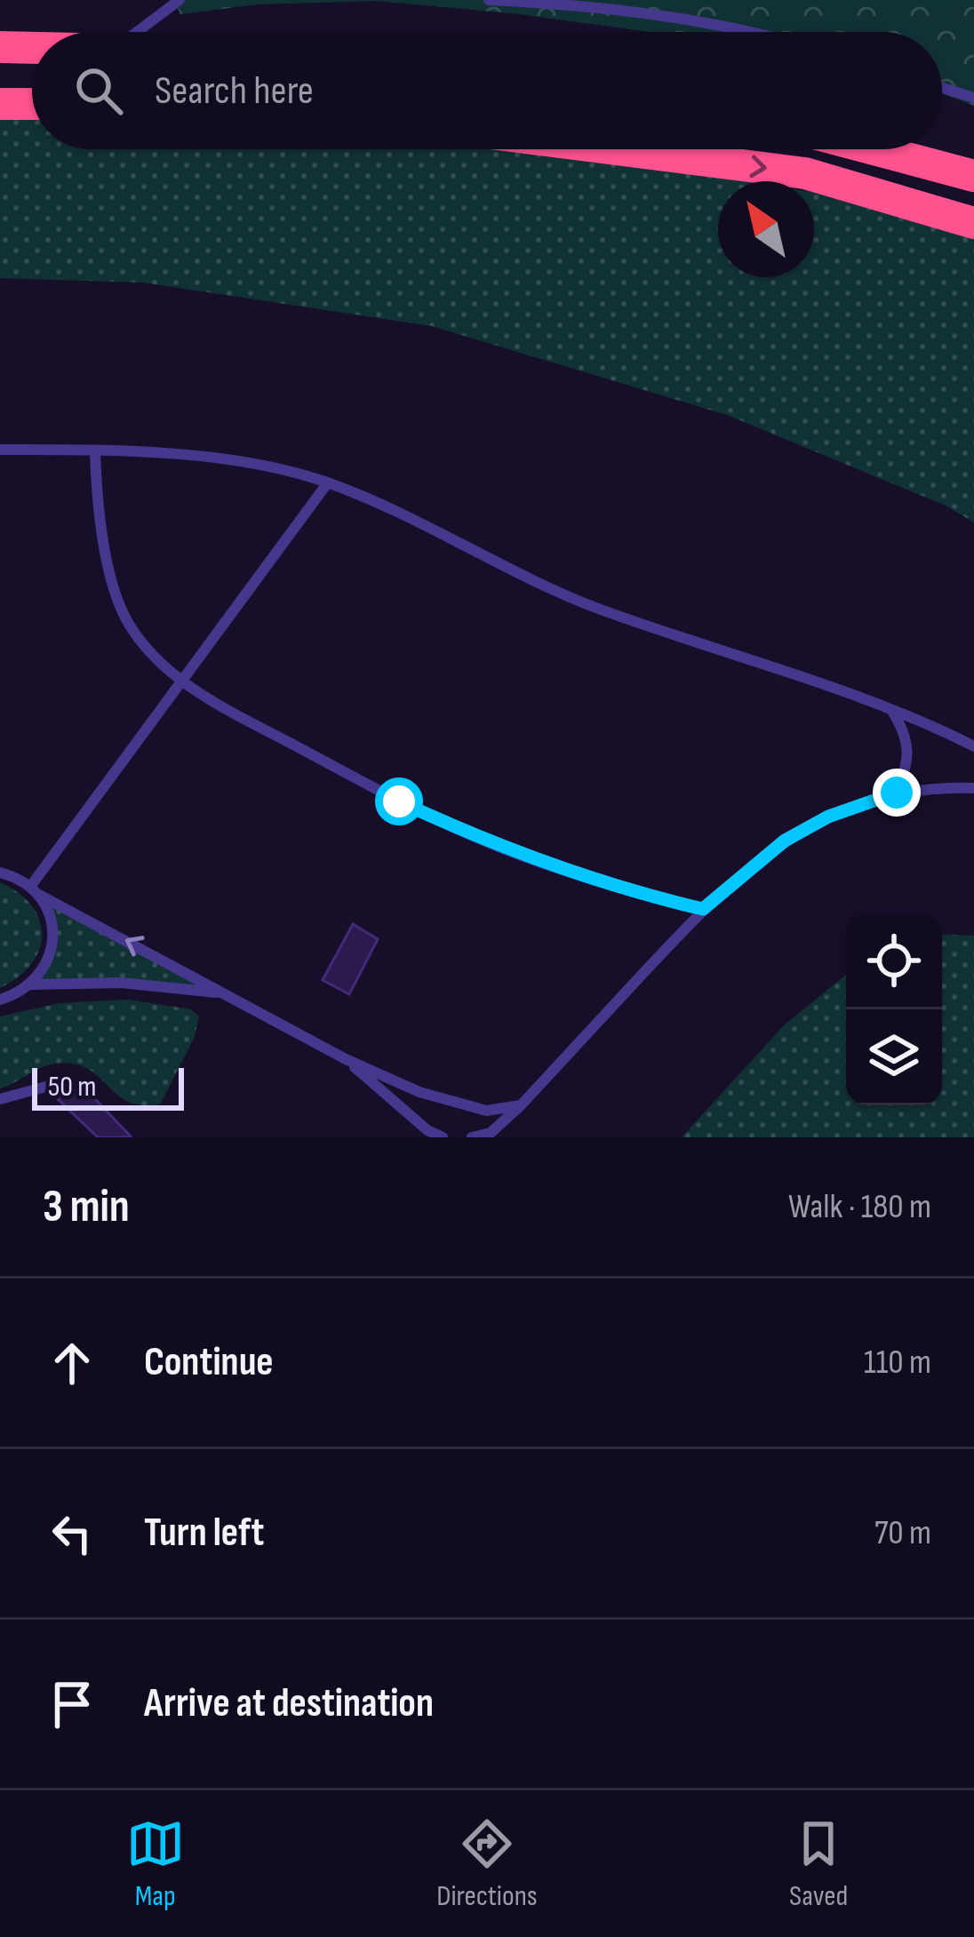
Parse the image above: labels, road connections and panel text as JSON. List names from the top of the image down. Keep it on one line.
{"scale_bar":"50 m","north":"top left","page":{"search":"Search here","scale":"50 m","heading":["3 min","Walk · 180 m"],"list":[["Continue","110 m"],["Turn left","70 m"],"Arrive at destination"],"nav":["Map","Directions","Saved"]}}
